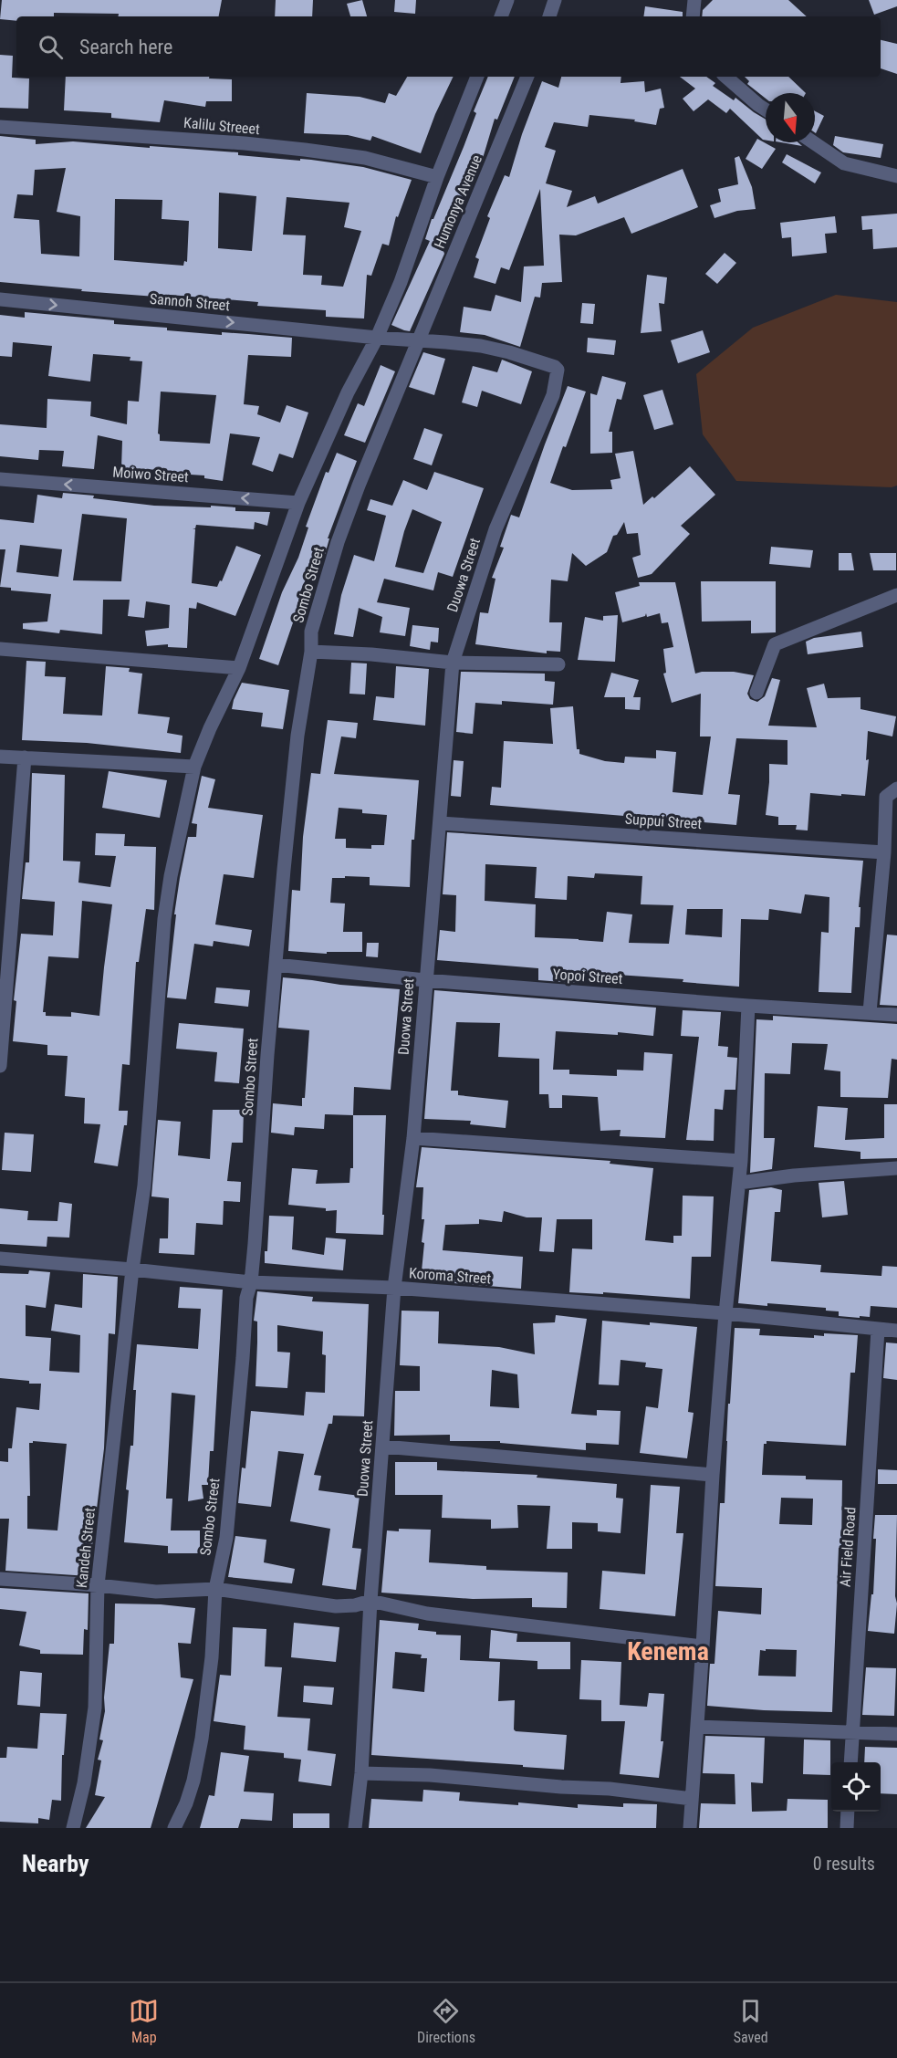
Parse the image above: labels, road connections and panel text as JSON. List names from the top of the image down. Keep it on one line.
{"streets":{"street":["Kalilu Streeet","Humonya Avenue","Sannoh Street","Moiwo Street","Duowa Street","Sombo Street","Suppui Street","Yopoi Street","Koroma Street","Air Field Road","Kandeh Street"]},"crossings":[["Kalilu Streeet","Kandeh Street"],["Humonya Avenue","Sannoh Street"],["Humonya Avenue","Duowa Street"],["Humonya Avenue","Sombo Street"],["Sannoh Street","Duowa Street"],["Sannoh Street","Sombo Street"],["Sannoh Street","Kandeh Street"],["Moiwo Street","Kandeh Street"],["Duowa Street","Sombo Street"],["Duowa Street","Suppui Street"],["Duowa Street","Yopoi Street"],["Duowa Street","Koroma Street"],["Sombo Street","Yopoi Street"],["Sombo Street","Koroma Street"],["Koroma Street","Air Field Road"],["Koroma Street","Kandeh Street"]],"one_way":["Sannoh Street","Moiwo Street"],"districts":["Kenema"],"north":"bottom","page":{"search":"Search here","heading":["Nearby","0 results"],"nav":["Map","Directions","Saved"]}}
